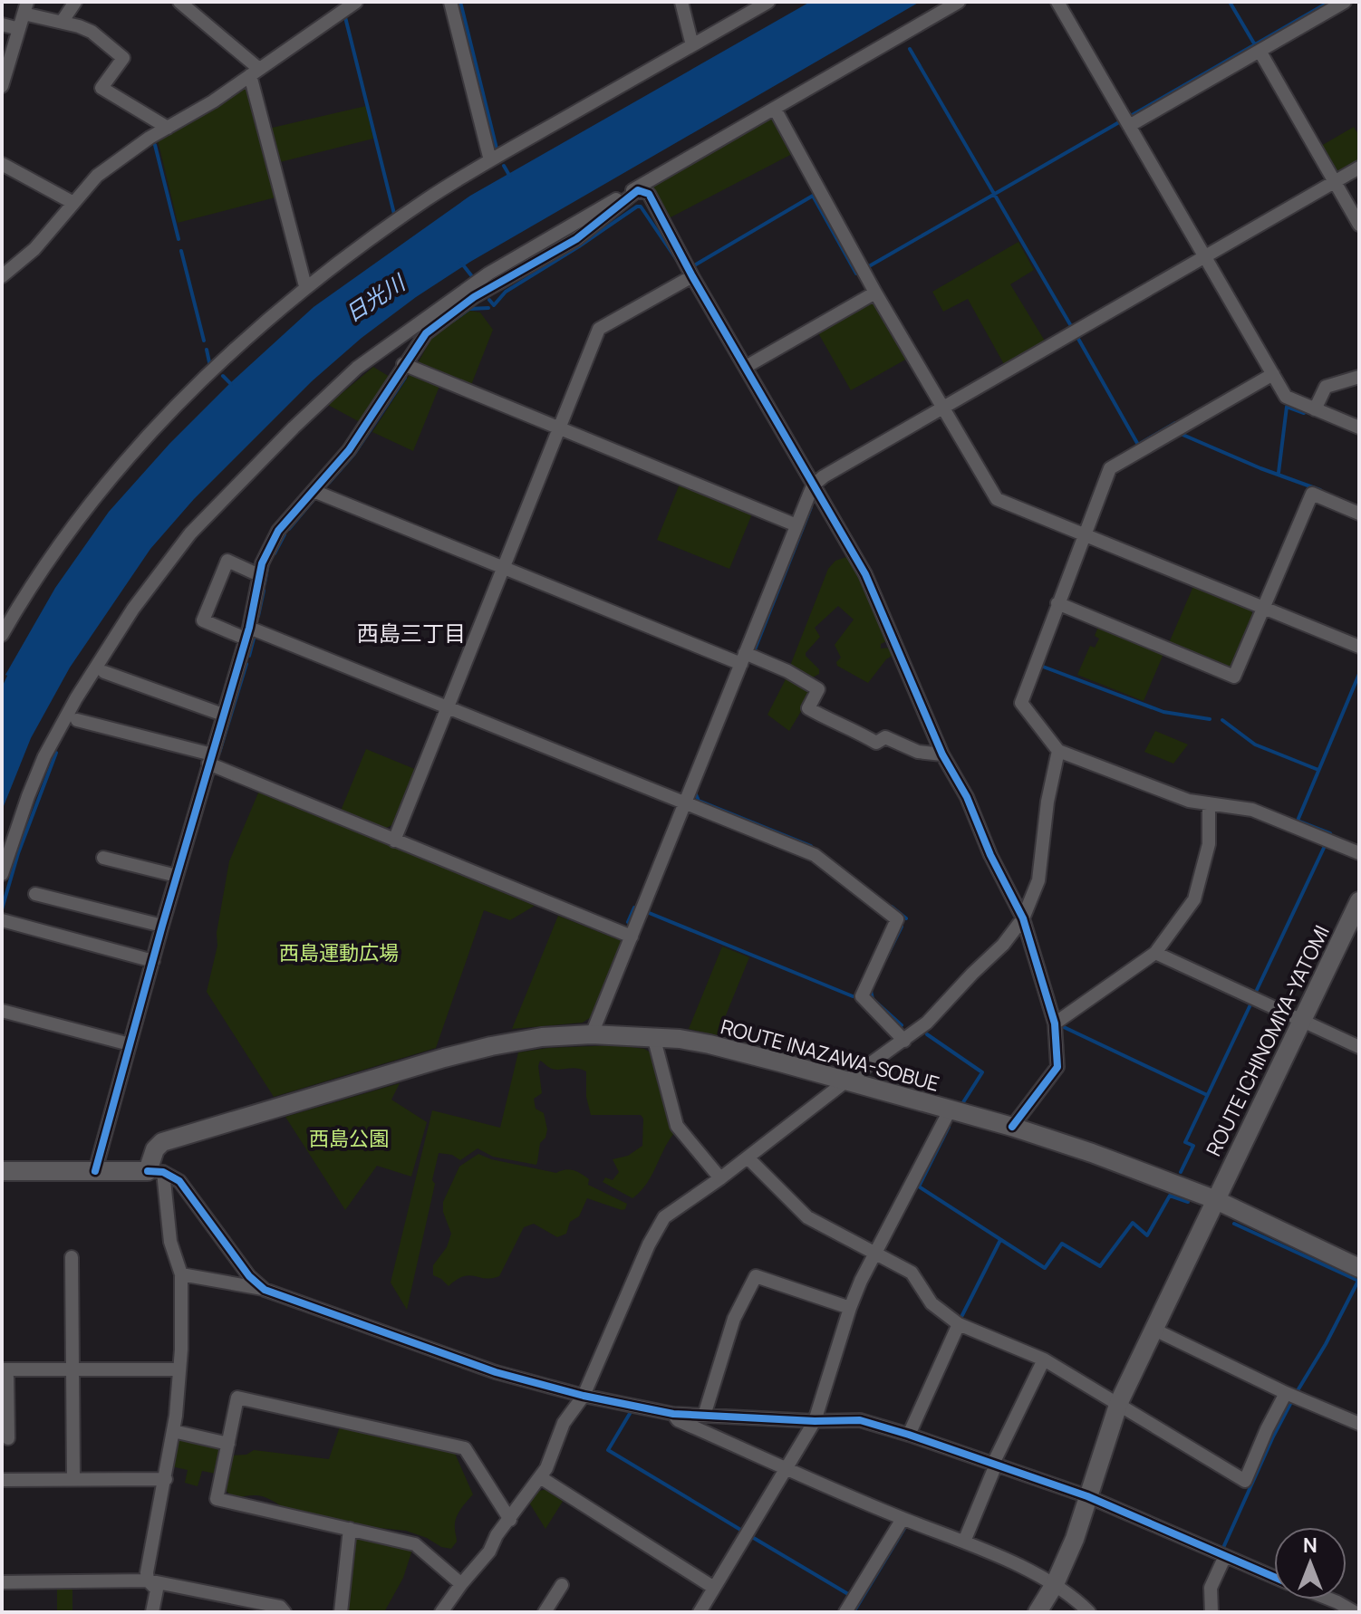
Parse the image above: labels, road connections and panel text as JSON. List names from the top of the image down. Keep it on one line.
{"streets":{"main road":["ROUTE ICHINOMIYA-YATOMI","ROUTE INAZAWA-SOBUE"]},"crossings":[["ROUTE ICHINOMIYA-YATOMI","ROUTE INAZAWA-SOBUE"]],"districts":["西島三丁目"],"water":["日光川"],"parks":["西島運動広場","西島公園"],"north":"top"}
